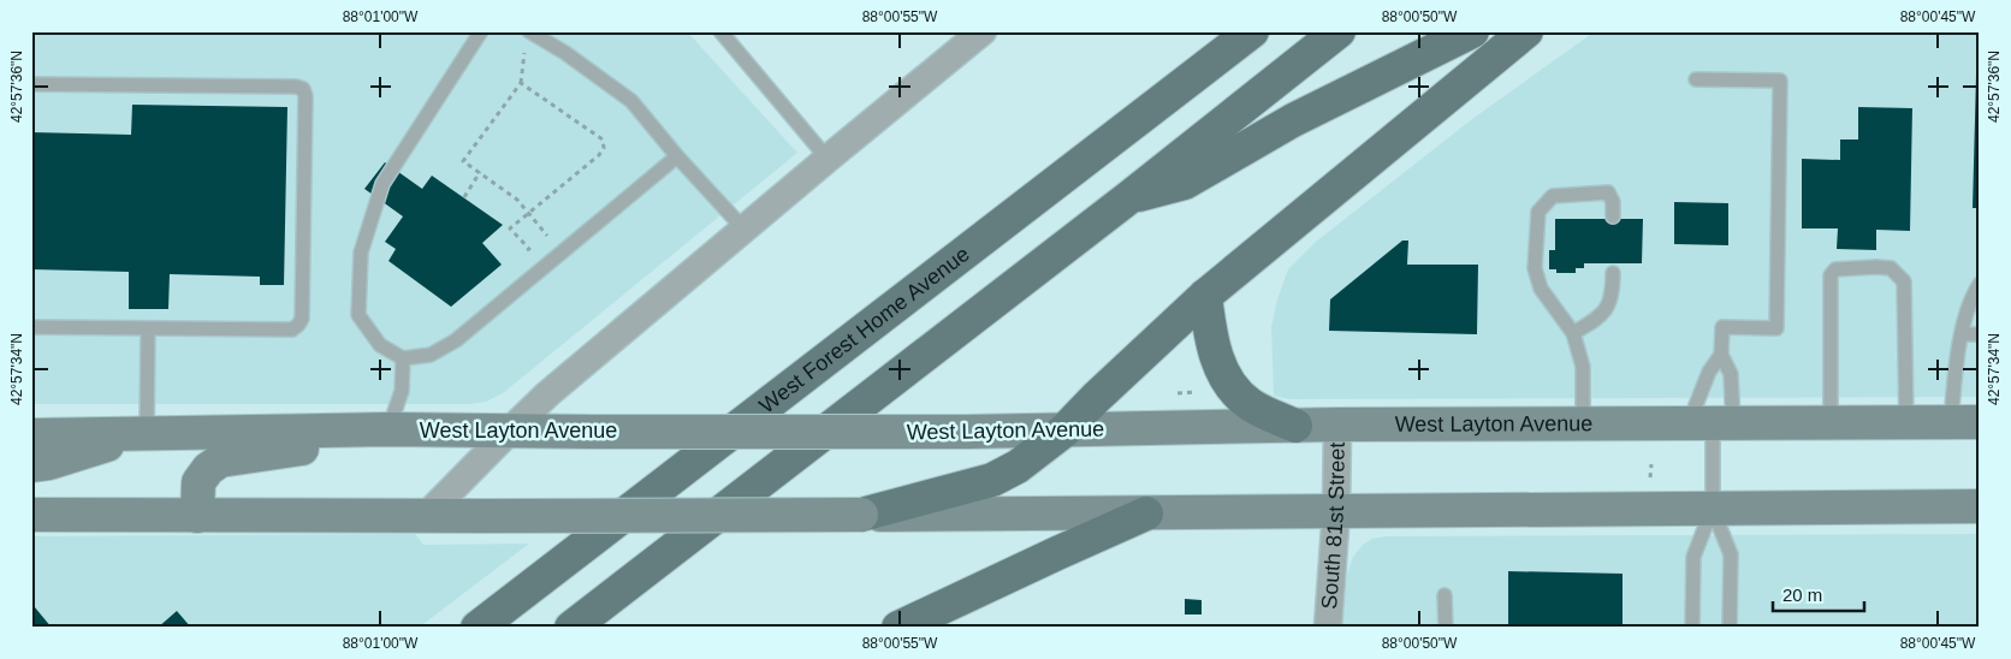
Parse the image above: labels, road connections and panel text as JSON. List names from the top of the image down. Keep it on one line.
{"streets":{"main road":["West Forest Home Avenue","West Layton Avenue"],"street":["South 81st Street"]},"crossings":[["West Layton Avenue","South 81st Street"]],"scale_bar":"20 m","coordinates":["88°01'00\"W","88°00'55\"W","88°00'50\"W","88°00'45\"W","42°57'36\"N","42°57'34\"N"]}
